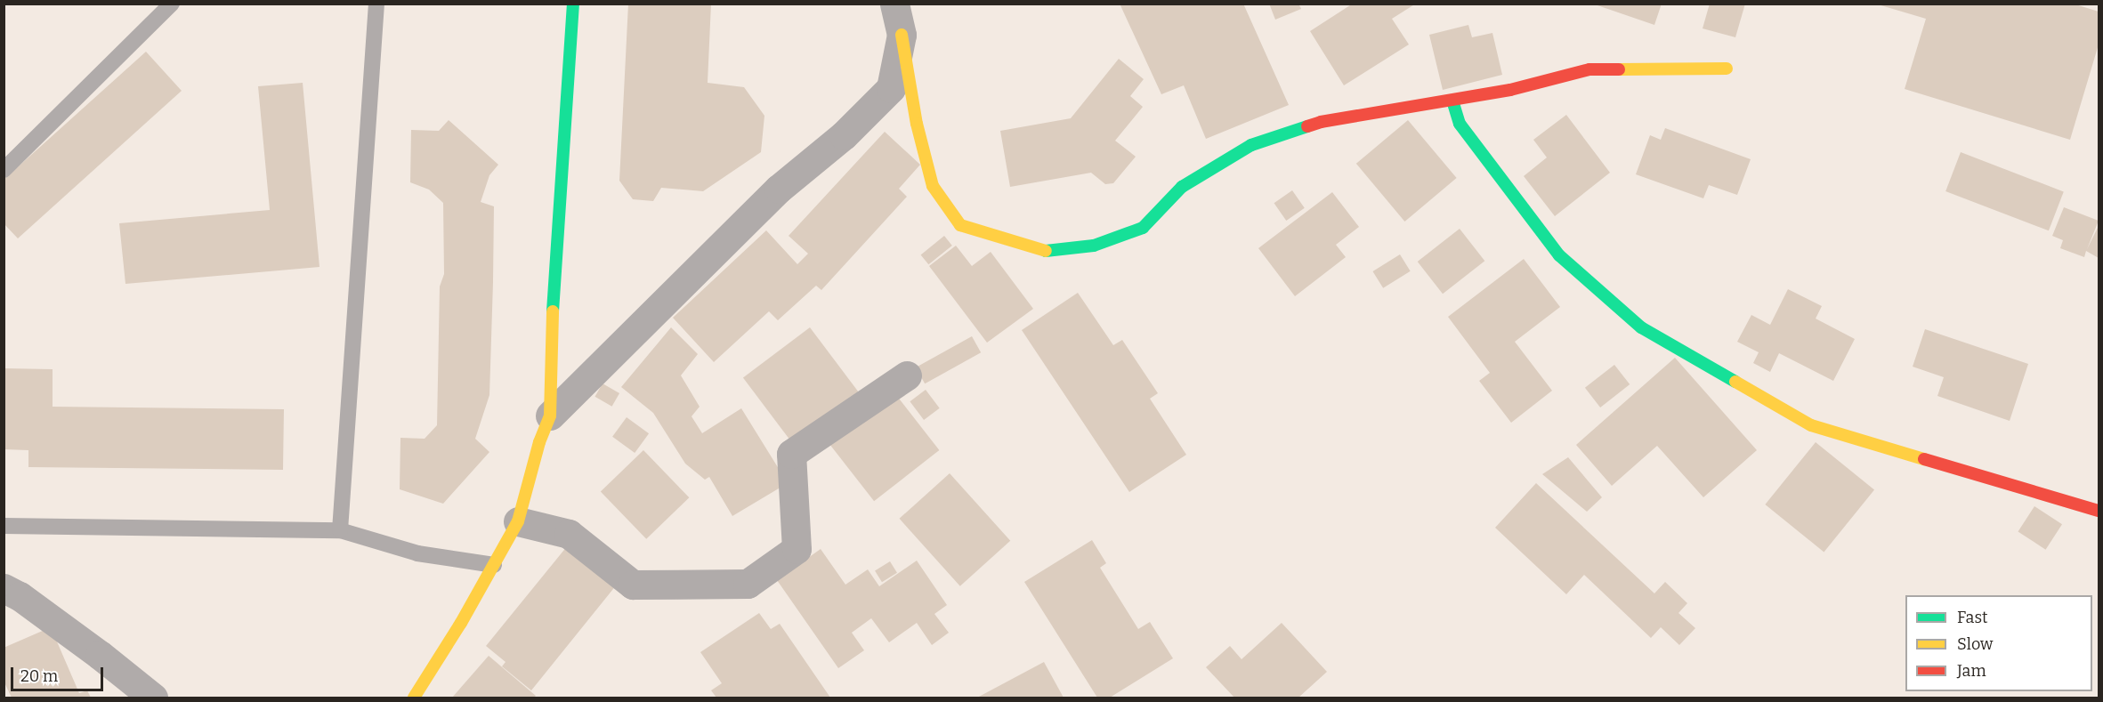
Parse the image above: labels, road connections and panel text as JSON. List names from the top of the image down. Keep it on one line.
{"legend":["Fast","Slow","Jam"],"scale_bar":"20 m"}
